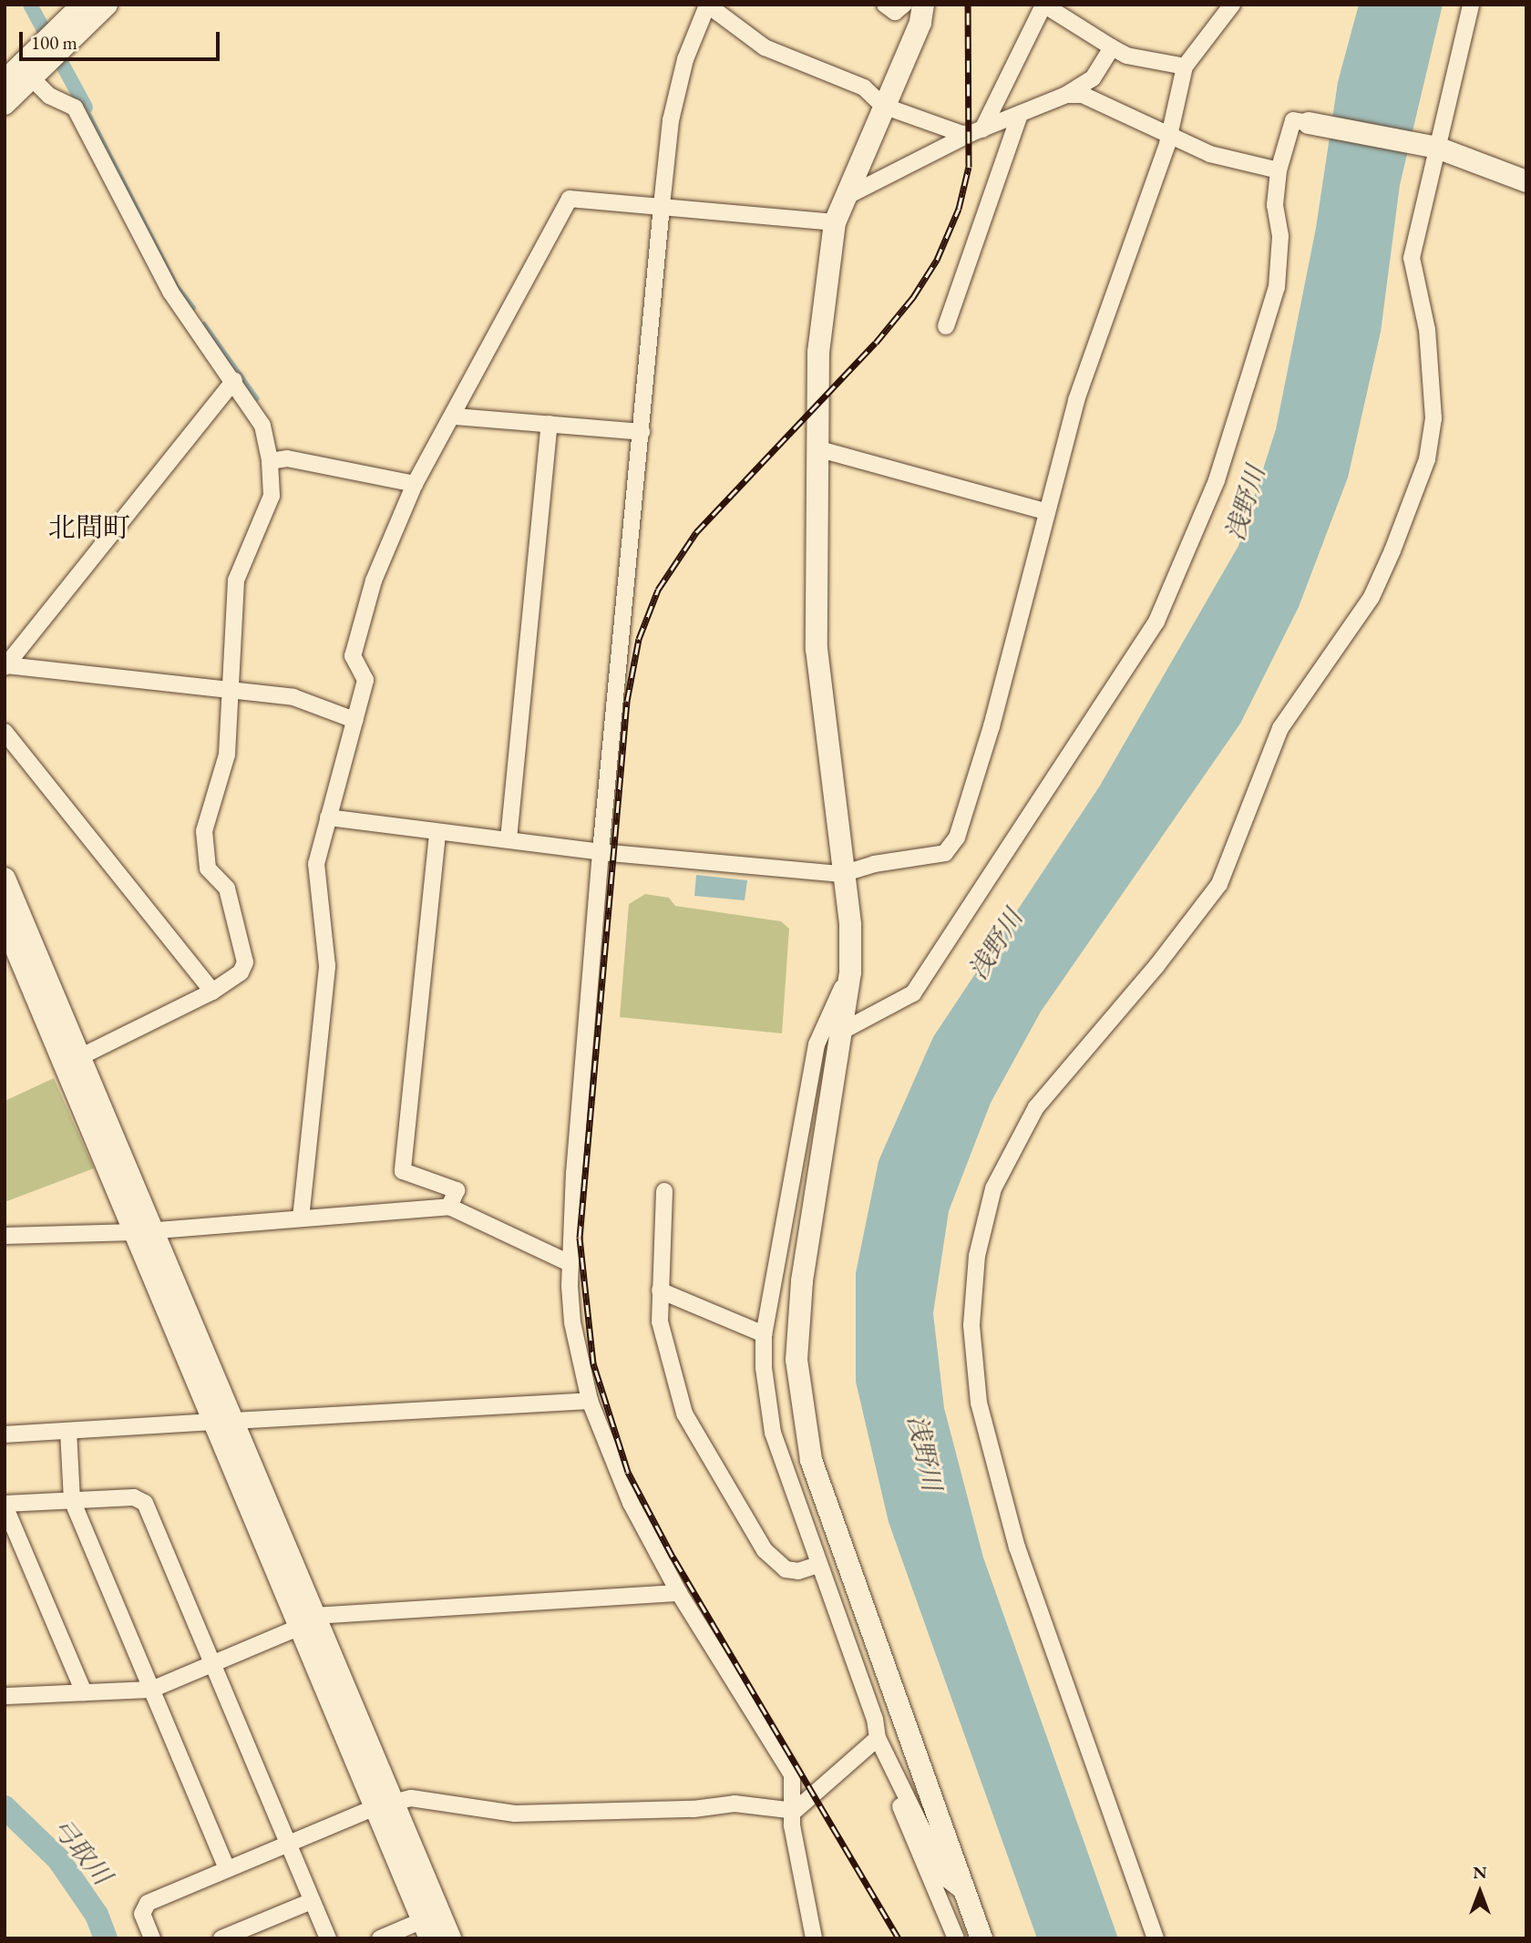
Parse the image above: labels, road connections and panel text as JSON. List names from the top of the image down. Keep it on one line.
{"districts":["北間町"],"water":["浅野川","弓取川"],"scale_bar":"100 m","north":"top"}
